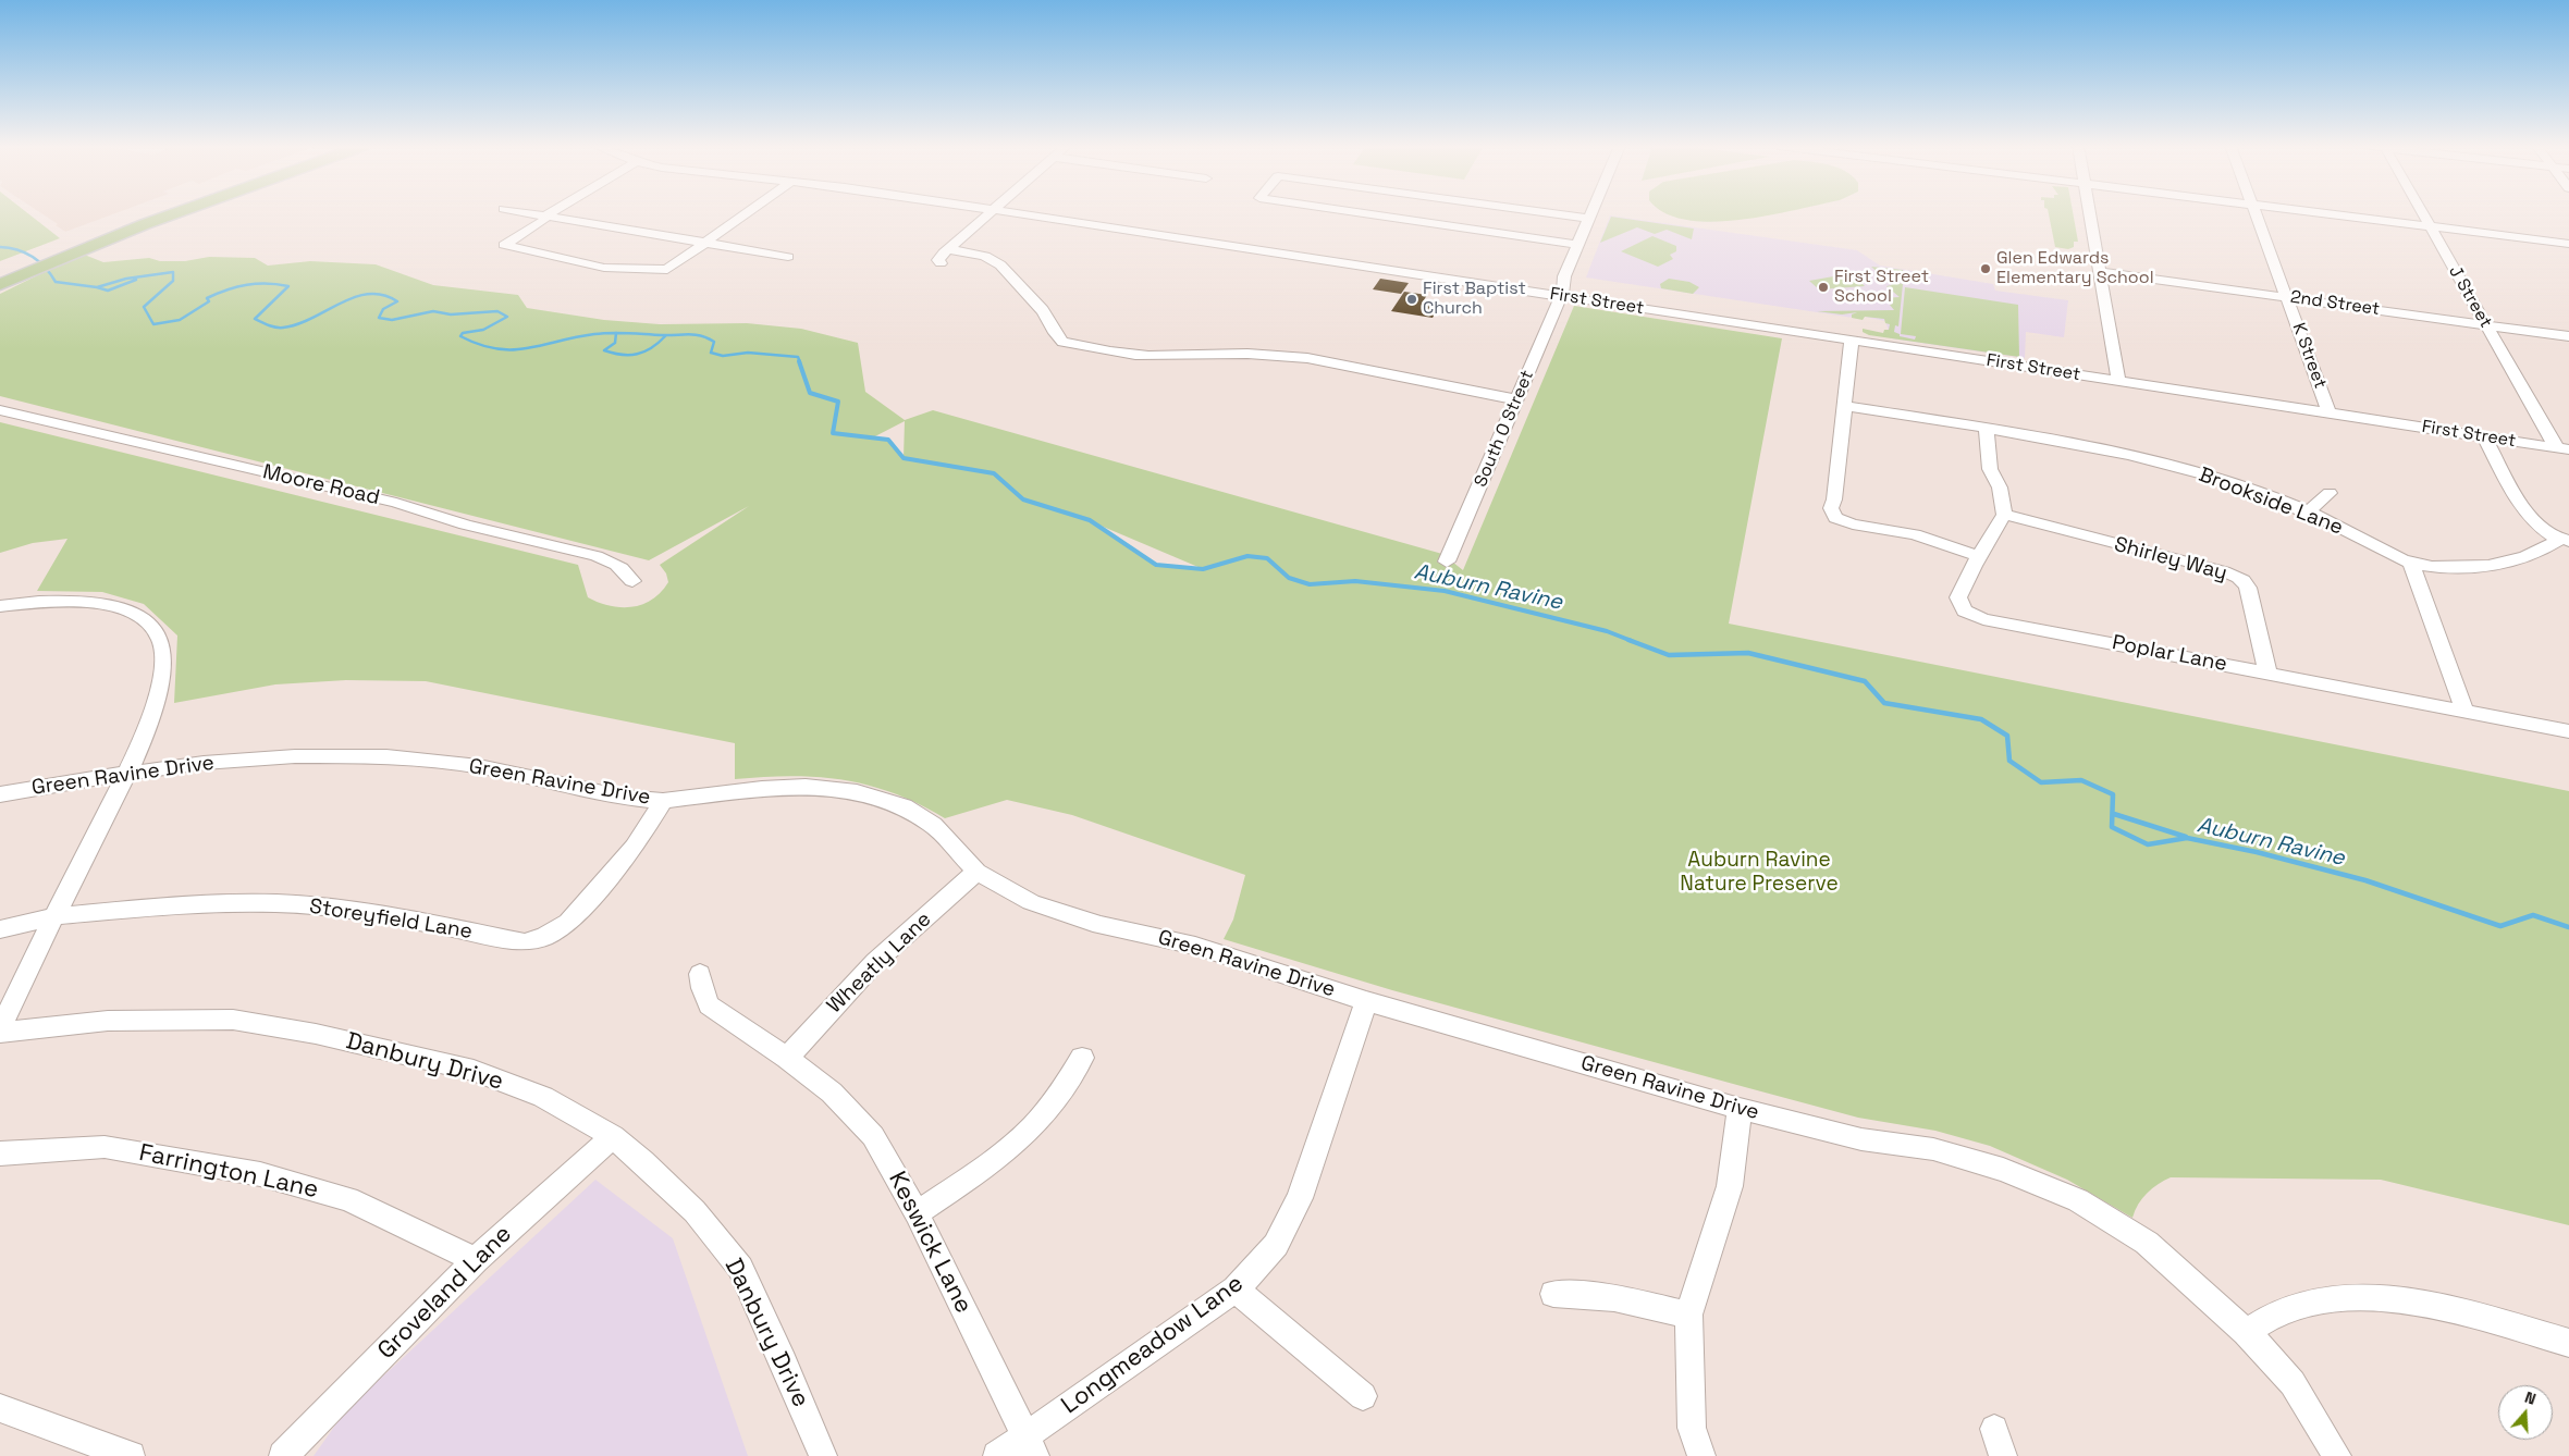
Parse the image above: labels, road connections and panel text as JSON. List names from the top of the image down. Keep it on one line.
{"streets":{"street":["J Street","First Street","2nd Street","K Street","South O Street","Moore Road","Brookside Lane","Shirley Way","Poplar Lane","Green Ravine Drive","Storeyfield Lane","Wheatly Lane","Danbury Drive","Farrington Lane","Keswick Lane","Groveland Lane","Longmeadow Lane"]},"crossings":[["J Street","First Street"],["J Street","2nd Street"],["First Street","K Street"],["First Street","South O Street"],["First Street","Brookside Lane"],["2nd Street","K Street"],["Shirley Way","Poplar Lane"],["Green Ravine Drive","Storeyfield Lane"],["Green Ravine Drive","Wheatly Lane"],["Green Ravine Drive","Longmeadow Lane"],["Wheatly Lane","Keswick Lane"],["Danbury Drive","Groveland Lane"],["Farrington Lane","Groveland Lane"],["Keswick Lane","Longmeadow Lane"]],"water":["Auburn Ravine"],"parks":["Auburn Ravine Nature Preserve"],"places":["Glen Edwards Elementary School","First Street School","First Baptist Church"],"north":"top"}
